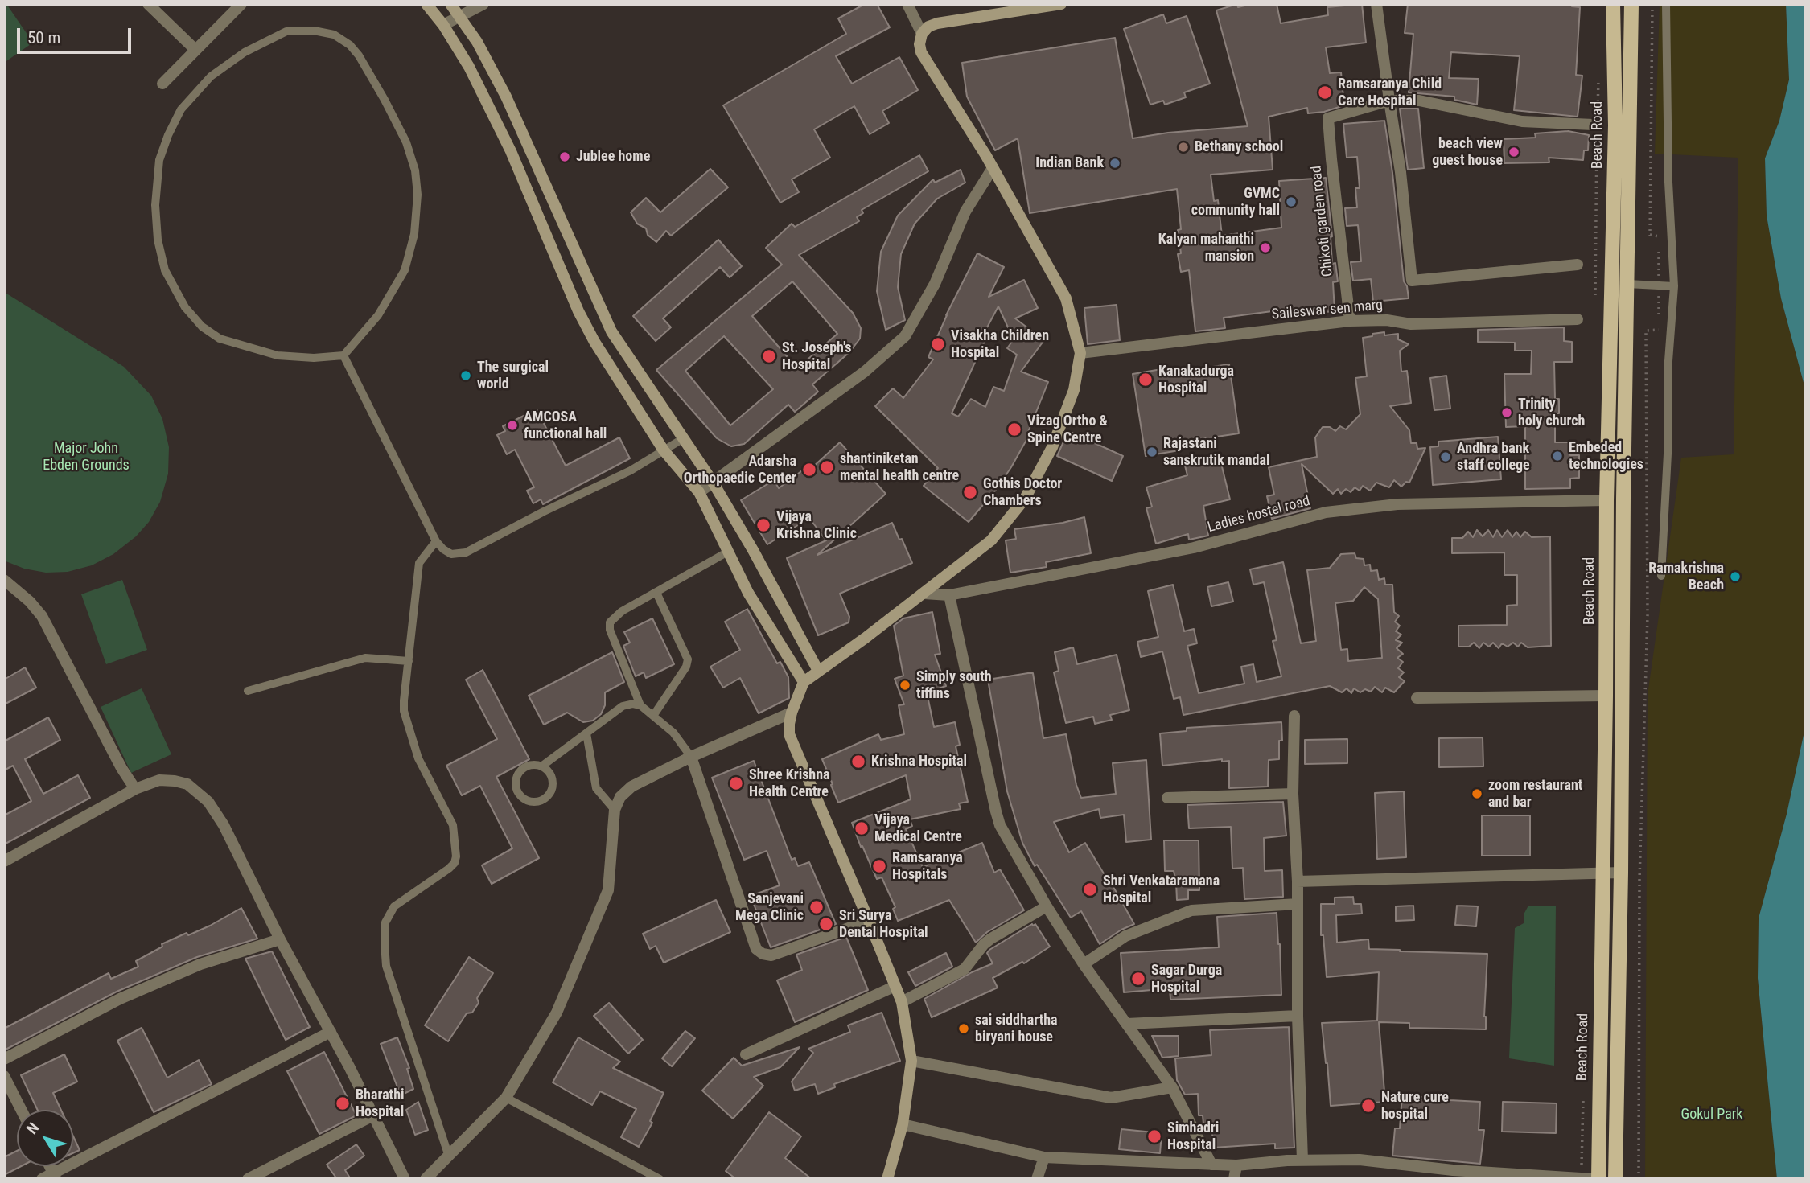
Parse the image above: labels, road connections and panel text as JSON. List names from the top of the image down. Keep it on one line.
{"streets":{"main road":["Beach Road"],"street":["Chikoti garden road","Saileswar sen marg","Ladies hostel road"]},"crossings":[["Beach Road","Ladies hostel road"],["Chikoti garden road","Saileswar sen marg"]],"parks":["Major John Ebden Grounds","Gokul Park"],"places":["Ramsaranya Child Care Hospital","Bethany school","beach view guest house","Jublee home","Indian Bank","GVMC community hall","Kalyan mahanthi mansion","Visakha Children Hospital","St. Joseph's Hospital","The surgical world","Kanakadurga Hospital","Trinity holy church","AMCOSA functional hall","Vizag Ortho & Spine Centre","Rajastani sanskrutik mandal","Embeded technologies","Andhra bank staff college","shantiniketan mental health centre","Adarsha Orthopaedic Center","Gothis Doctor Chambers","Vijaya Krishna Clinic","Ramakrishna Beach","Simply south tiffins","Krishna Hospital","Shree Krishna Health Centre","zoom restaurant and bar","Vijaya Medical Centre","Ramsaranya Hospitals","Shri Venkataramana Hospital","Sanjevani Mega Clinic","Sri Surya Dental Hospital","Sagar Durga Hospital","sai siddhartha biryani house","Bharathi Hospital","Nature cure hospital","Simhadri Hospital"],"scale_bar":"50 m","north":"top left"}
